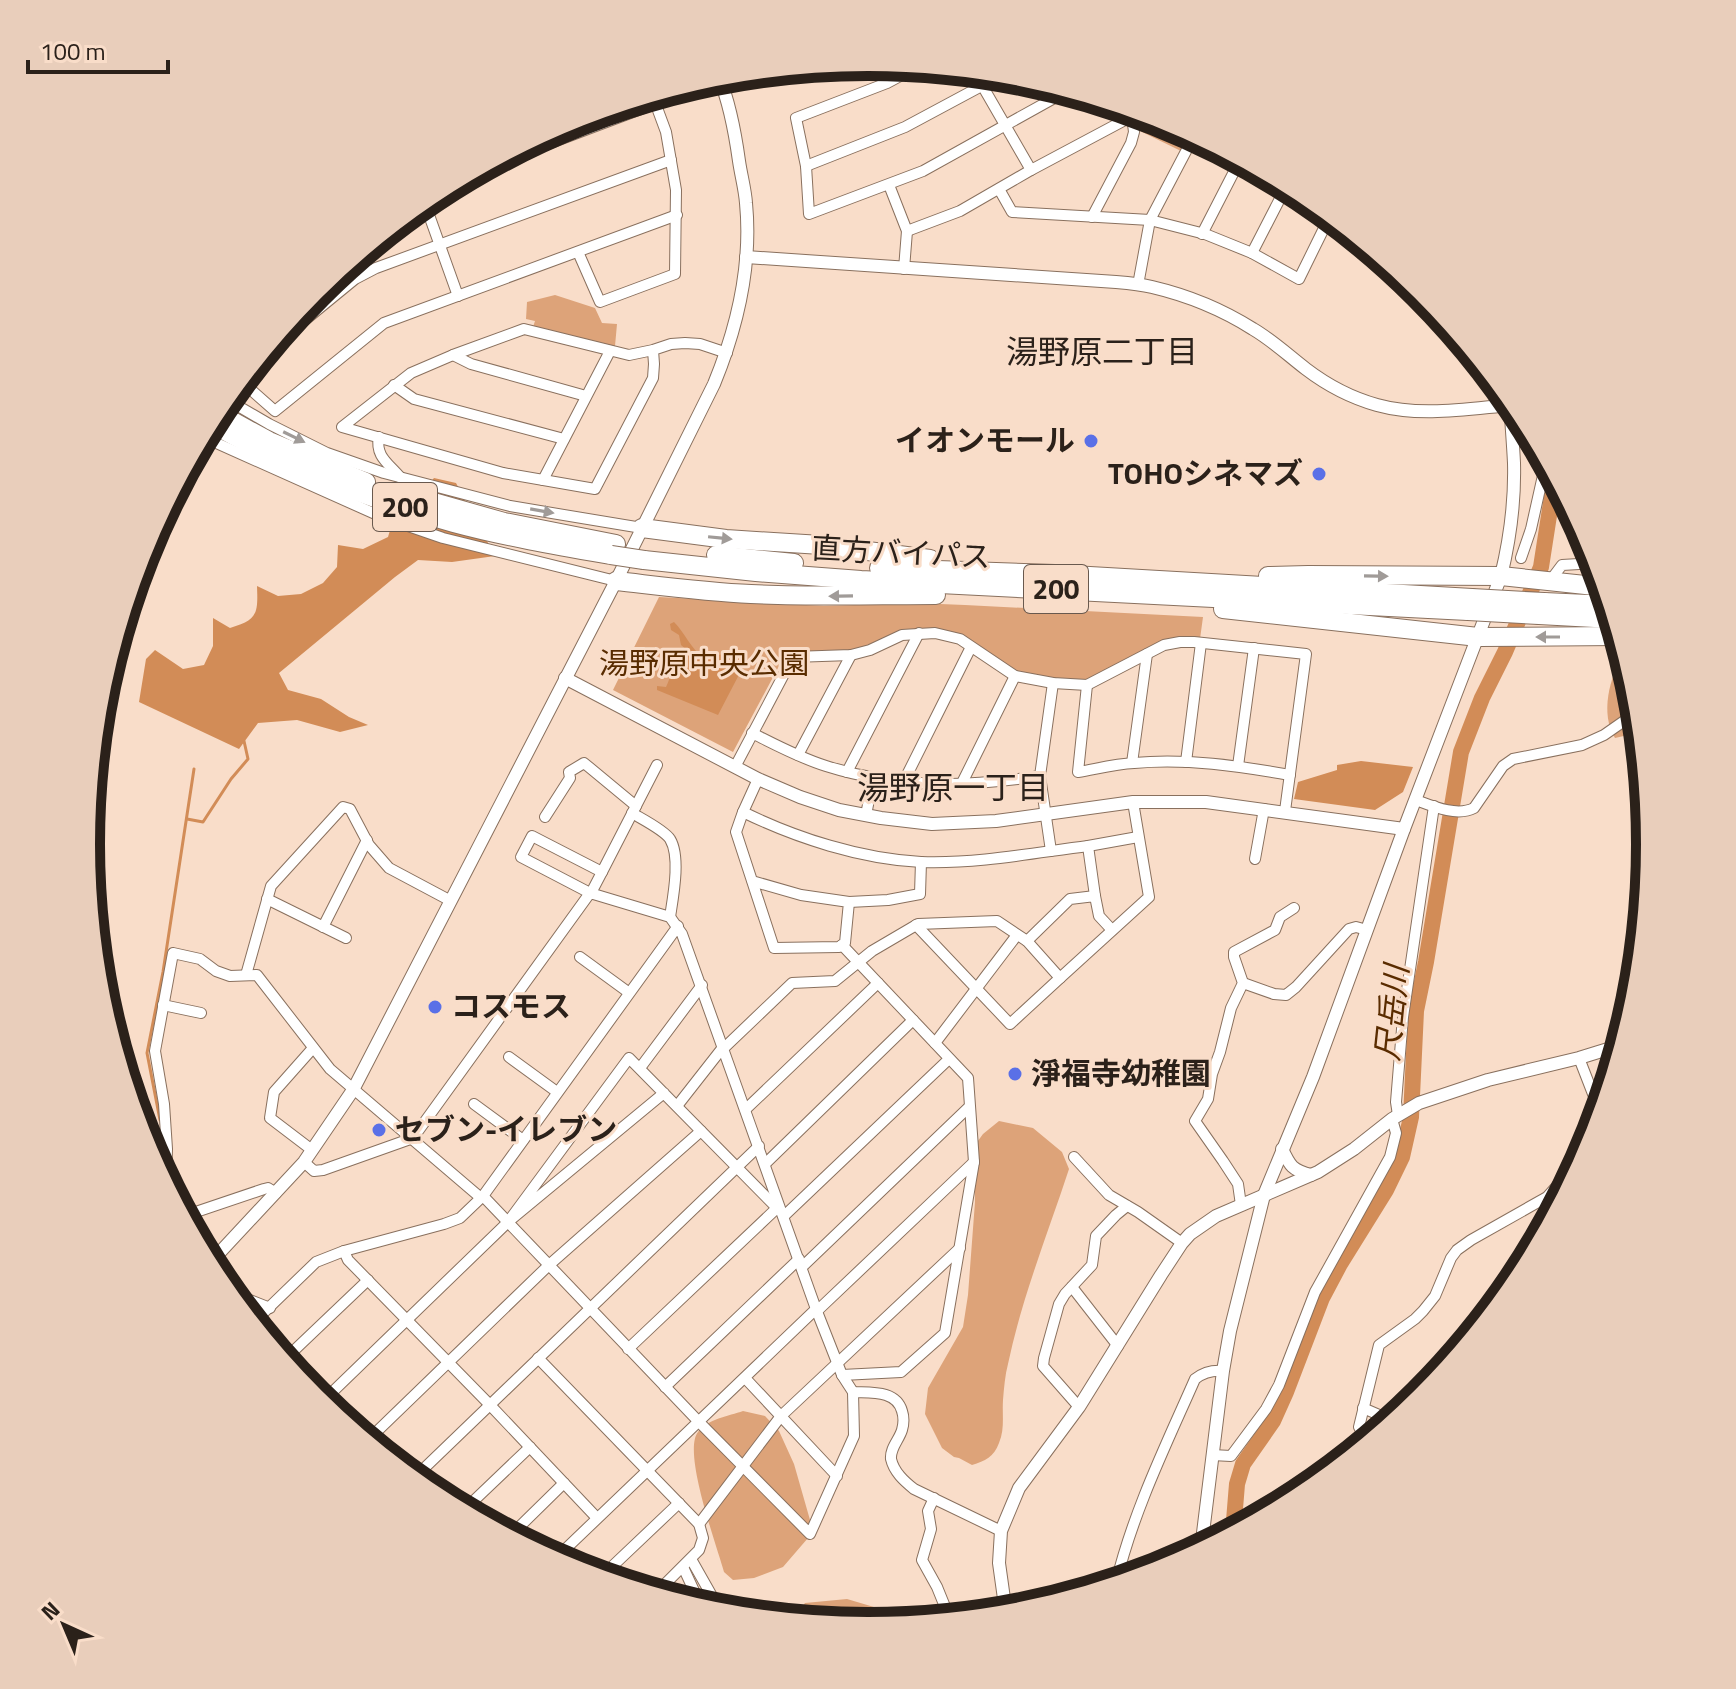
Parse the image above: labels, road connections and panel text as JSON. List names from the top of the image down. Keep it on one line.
{"streets":{"highway":["200","直方バイパス"]},"districts":["湯野原二丁目","湯野原一丁目"],"water":["尺岳川"],"parks":["湯野原中央公園"],"places":["イオンモール","TOHOシネマズ","コスモス","淨福寺幼稚園","セブン-イレブン"],"scale_bar":"100 m","north":"top left"}
